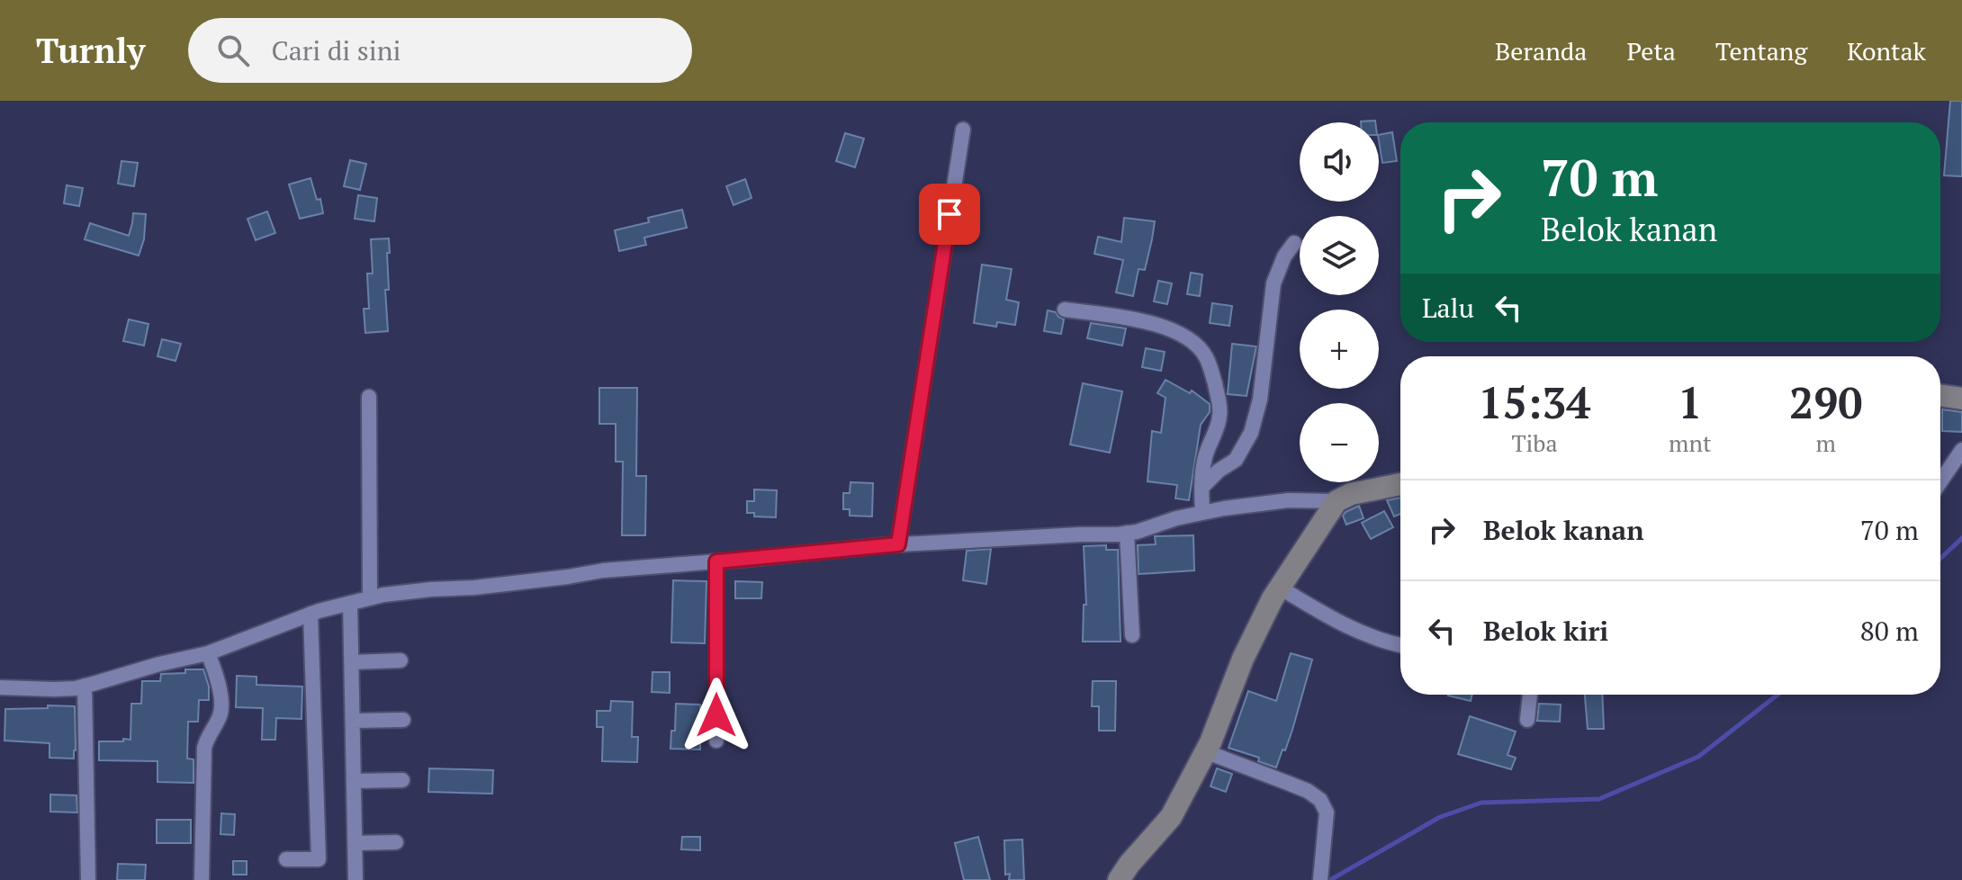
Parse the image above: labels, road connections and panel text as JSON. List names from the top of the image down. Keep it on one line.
{"page":{"header":"Turnly","search":"Cari di sini","nav":["Beranda","Peta","Tentang","Kontak"],"map_buttons":["+","−"],"turn":["70 m","Belok kanan"],"then":"Lalu","eta":["15:34","Tiba","1","mnt","290","m"],"list":[{"name":"Belok kanan","value":"70 m"},{"name":"Belok kiri","value":"80 m"}]}}
